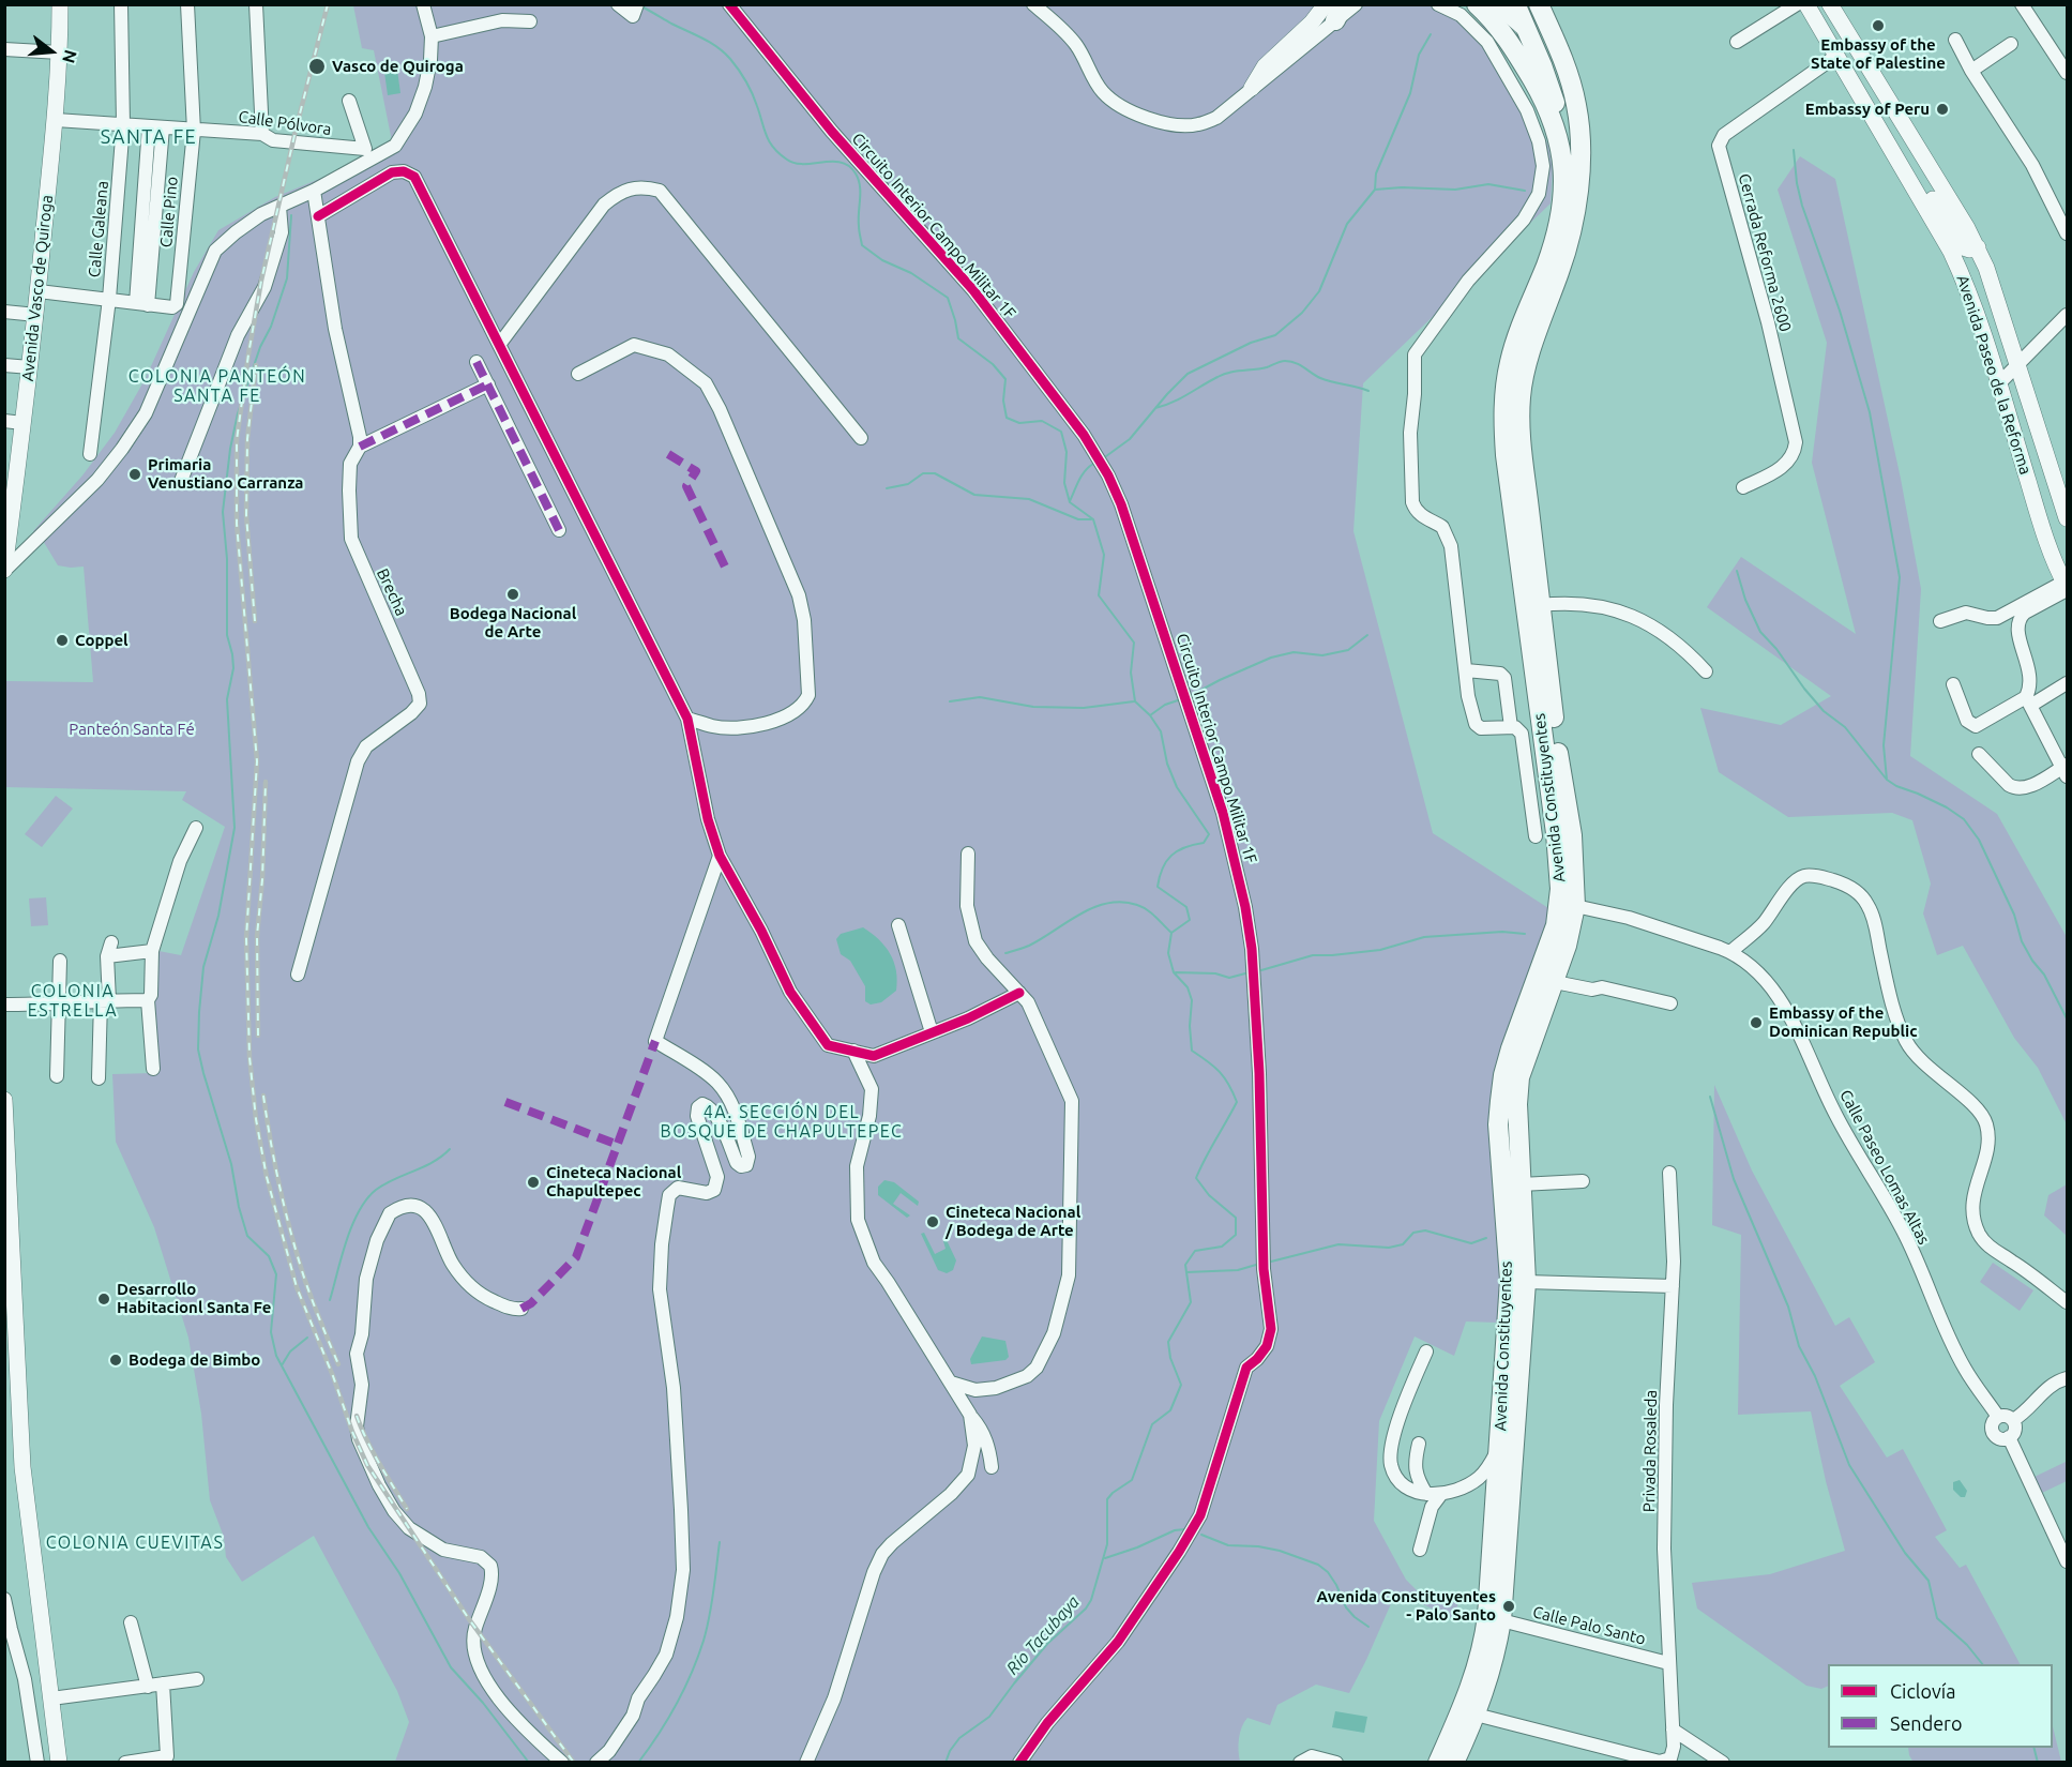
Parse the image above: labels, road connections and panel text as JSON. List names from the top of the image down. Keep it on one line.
{"streets":{"highway":["Avenida Constituyentes"],"main road":["Avenida Vasco de Quiroga","Avenida Paseo de la Reforma"],"street":["Calle Pólvora","Calle Pino","Circuito Interior Campo Militar 1F","Calle Galeana","Cerrada Reforma 2600","Brecha","Calle Paseo Lomas Altas","Privada Rosaleda","Calle Palo Santo"]},"crossings":[["Calle Pólvora","Calle Pino"],["Calle Pólvora","Calle Galeana"],["Calle Pólvora","Avenida Vasco de Quiroga"],["Cerrada Reforma 2600","Avenida Paseo de la Reforma"],["Avenida Constituyentes","Calle Paseo Lomas Altas"],["Avenida Constituyentes","Privada Rosaleda"],["Avenida Constituyentes","Calle Palo Santo"],["Privada Rosaleda","Calle Palo Santo"]],"districts":["SANTA FE","COLONIA PANTEÓN SANTA FE","COLONIA ESTRELLA","4A. SECCIÓN DEL BOSQUE DE CHAPULTEPEC","COLONIA CUEVITAS"],"water":["Río Tacubaya"],"parks":["Panteón Santa Fé"],"places":["Embassy of the State of Palestine","Vasco de Quiroga","Embassy of Peru","Primaria Venustiano Carranza","Bodega Nacional de Arte","Coppel","Embassy of the Dominican Republic","Cineteca Nacional Chapultepec","Cineteca Nacional / Bodega de Arte","Desarrollo Habitacionl Santa Fe","Bodega de Bimbo","Avenida Constituyentes - Palo Santo"],"legend":["Ciclovía","Sendero"],"north":"right"}
